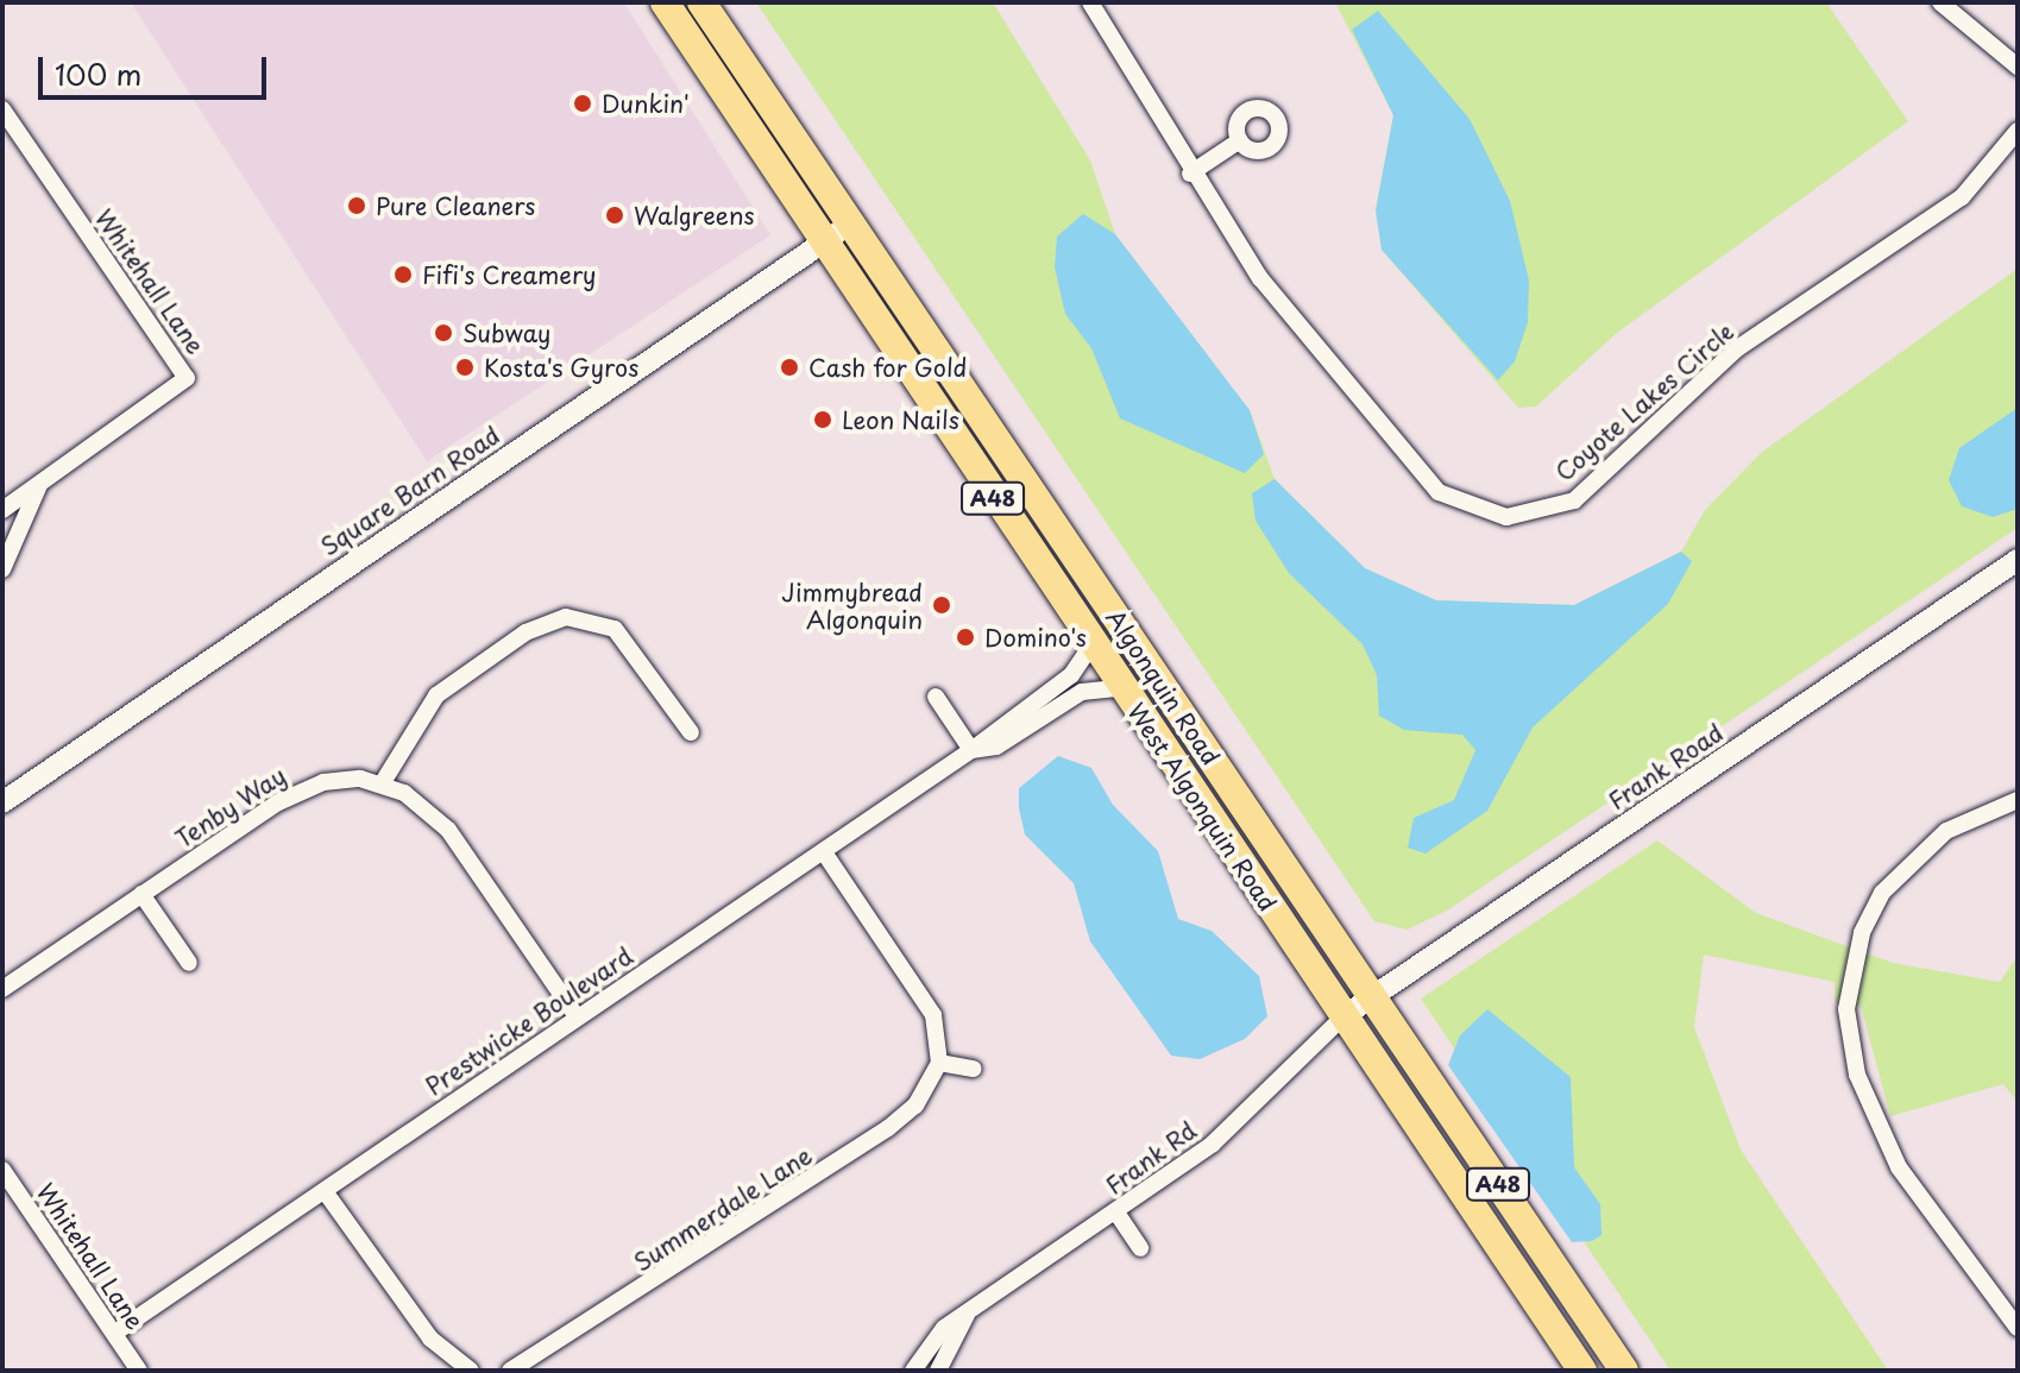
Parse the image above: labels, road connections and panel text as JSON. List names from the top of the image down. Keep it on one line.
{"streets":{"main road":["A48","Algonquin Road","West Algonquin Road"],"street":["Whitehall Lane","Coyote Lakes Circle","Square Barn Road","Frank Road","Tenby Way","Prestwicke Boulevard","Frank Rd","Summerdale Lane"]},"crossings":[["Whitehall Lane","Prestwicke Boulevard"],["Square Barn Road","A48"],["Square Barn Road","Algonquin Road"],["Square Barn Road","West Algonquin Road"],["A48","West Algonquin Road"],["Algonquin Road","Frank Road"],["Frank Road","West Algonquin Road"],["Frank Road","Frank Rd"],["West Algonquin Road","Prestwicke Boulevard"],["West Algonquin Road","Frank Rd"]],"places":["Dunkin'","Pure Cleaners","Walgreens","Fifi's Creamery","Subway","Kosta's Gyros","Cash for Gold","Leon Nails","Jimmybread Algonquin","Domino's"],"scale_bar":"100 m"}
